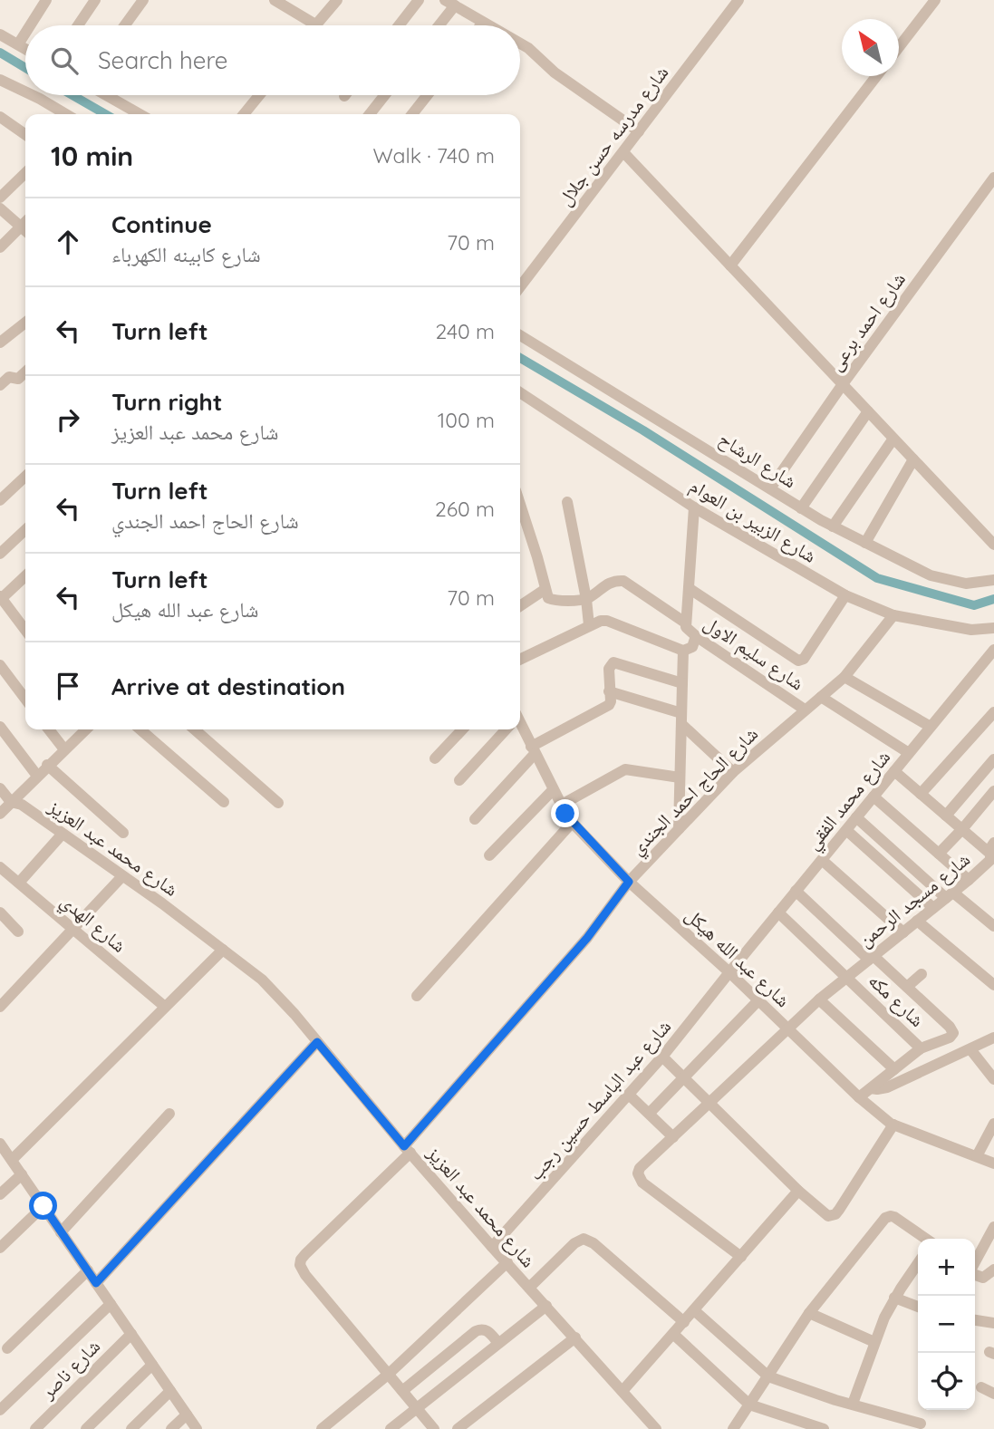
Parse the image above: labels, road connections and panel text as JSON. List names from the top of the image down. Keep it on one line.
{"streets":{"street":["شارع مدرسه حسن جلال","شارع احمد برعى","شارع الرشاح","شارع الزبير بن العوام","شارع سليم الاول","شارع الحاج احمد الجندي","شارع محمد الفقي","شارع محمد عبد العزيز","شارع مسجد الرحمن","شارع الهدي","شارع عبد الله هيكل","شارع مكه","شارع عبد الباسط حسين رجب","شارع ناصر"]},"crossings":[["شارع احمد برعى","شارع الرشاح"],["شارع الزبير بن العوام","شارع سليم الاول"],["شارع الزبير بن العوام","شارع الحاج احمد الجندي"],["شارع سليم الاول","شارع الحاج احمد الجندي"],["شارع الحاج احمد الجندي","شارع محمد عبد العزيز"],["شارع الحاج احمد الجندي","شارع عبد الله هيكل"],["شارع محمد الفقي","شارع عبد الله هيكل"],["شارع محمد الفقي","شارع مكه"],["شارع محمد الفقي","شارع عبد الباسط حسين رجب"],["شارع محمد عبد العزيز","شارع عبد الباسط حسين رجب"],["شارع مسجد الرحمن","شارع عبد الله هيكل"],["شارع مسجد الرحمن","شارع مكه"],["شارع عبد الله هيكل","شارع عبد الباسط حسين رجب"]],"north":"top left","page":{"search":"Search here","heading":["10 min","Walk · 740 m"],"list":[["Continue","شارع كابينه الكهرباء","70 m"],["Turn left","240 m"],["Turn right","شارع محمد عبد العزيز","100 m"],["Turn left","شارع الحاج احمد الجندي","260 m"],["Turn left","شارع عبد الله هيكل","70 m"],"Arrive at destination"],"map_buttons":["+","−"]}}
